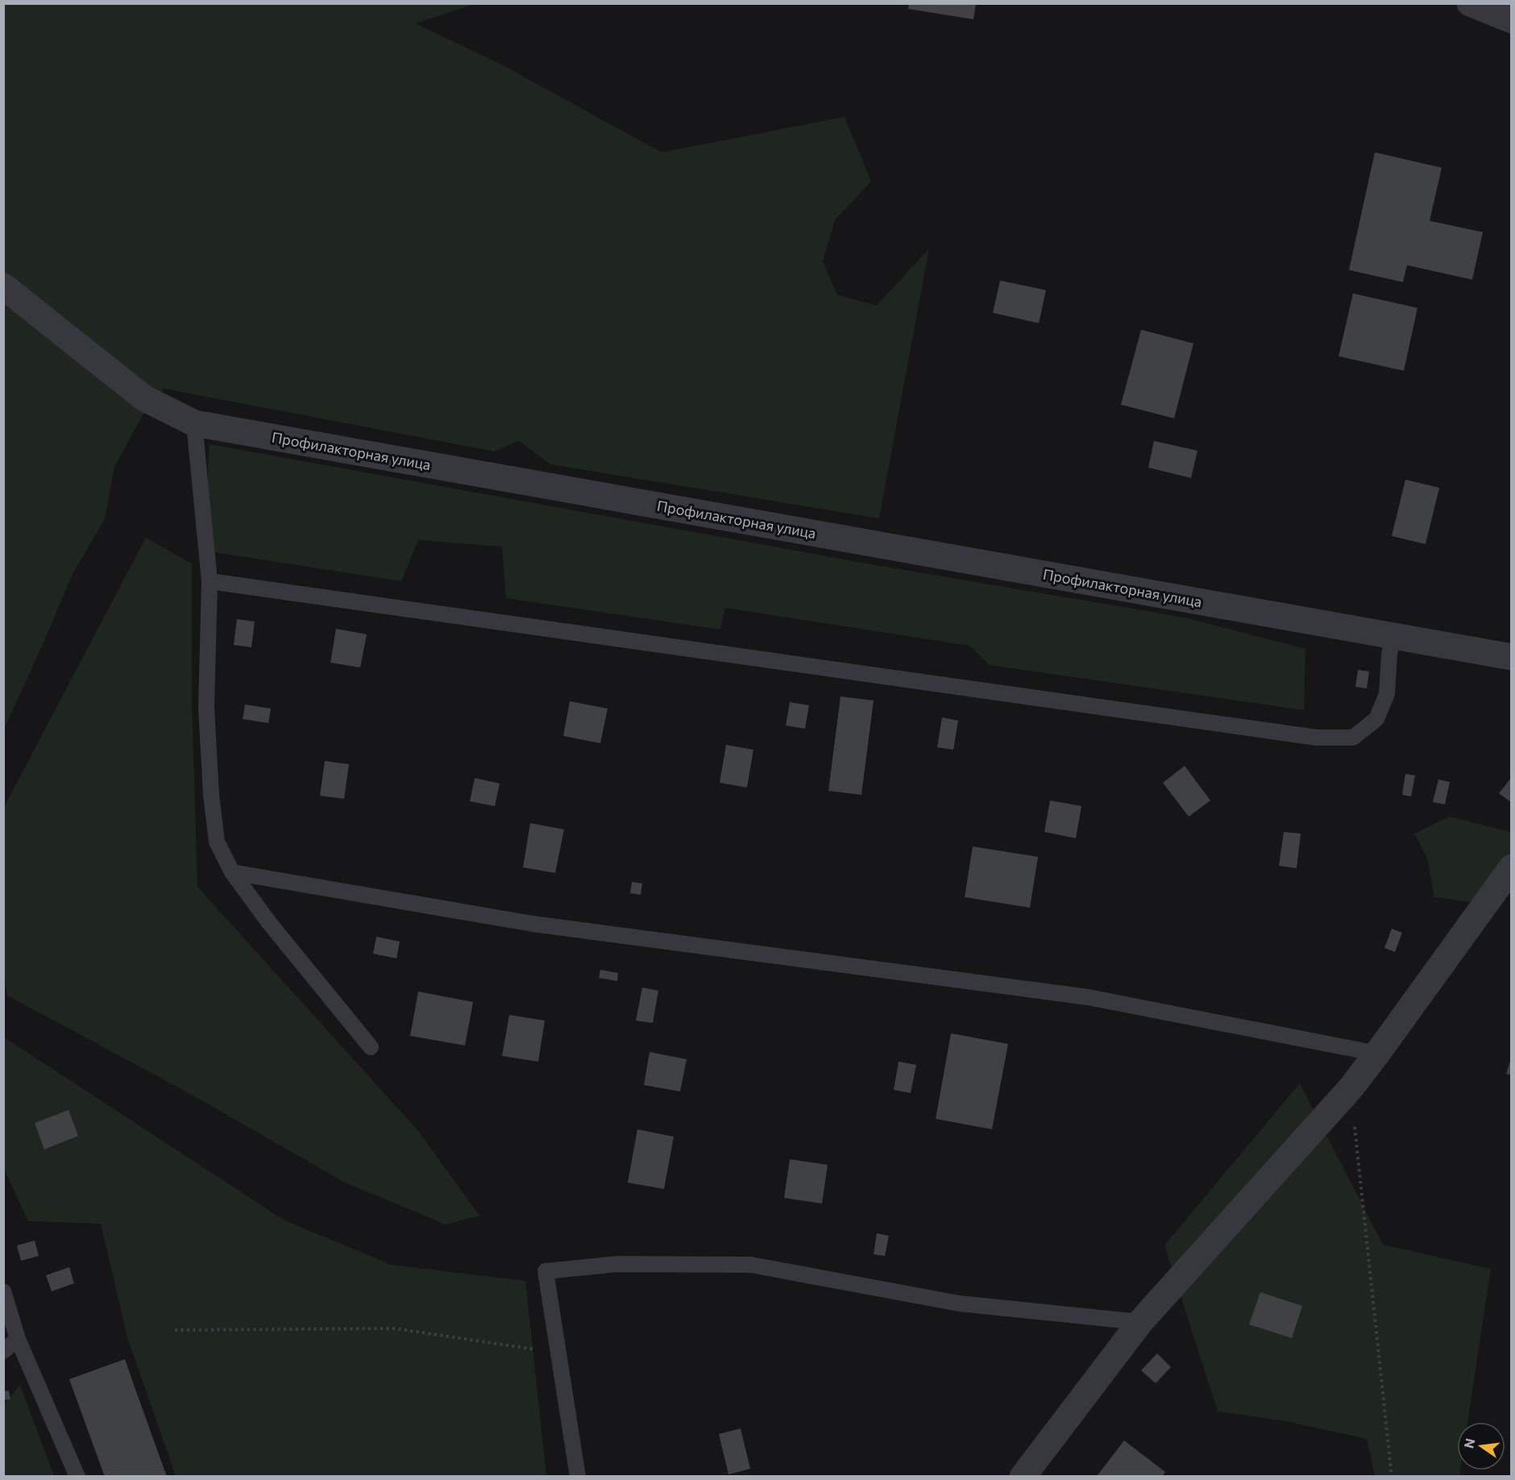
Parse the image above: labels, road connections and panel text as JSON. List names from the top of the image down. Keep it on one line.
{"streets":{"street":["Профилакторная улица"]},"north":"left"}
